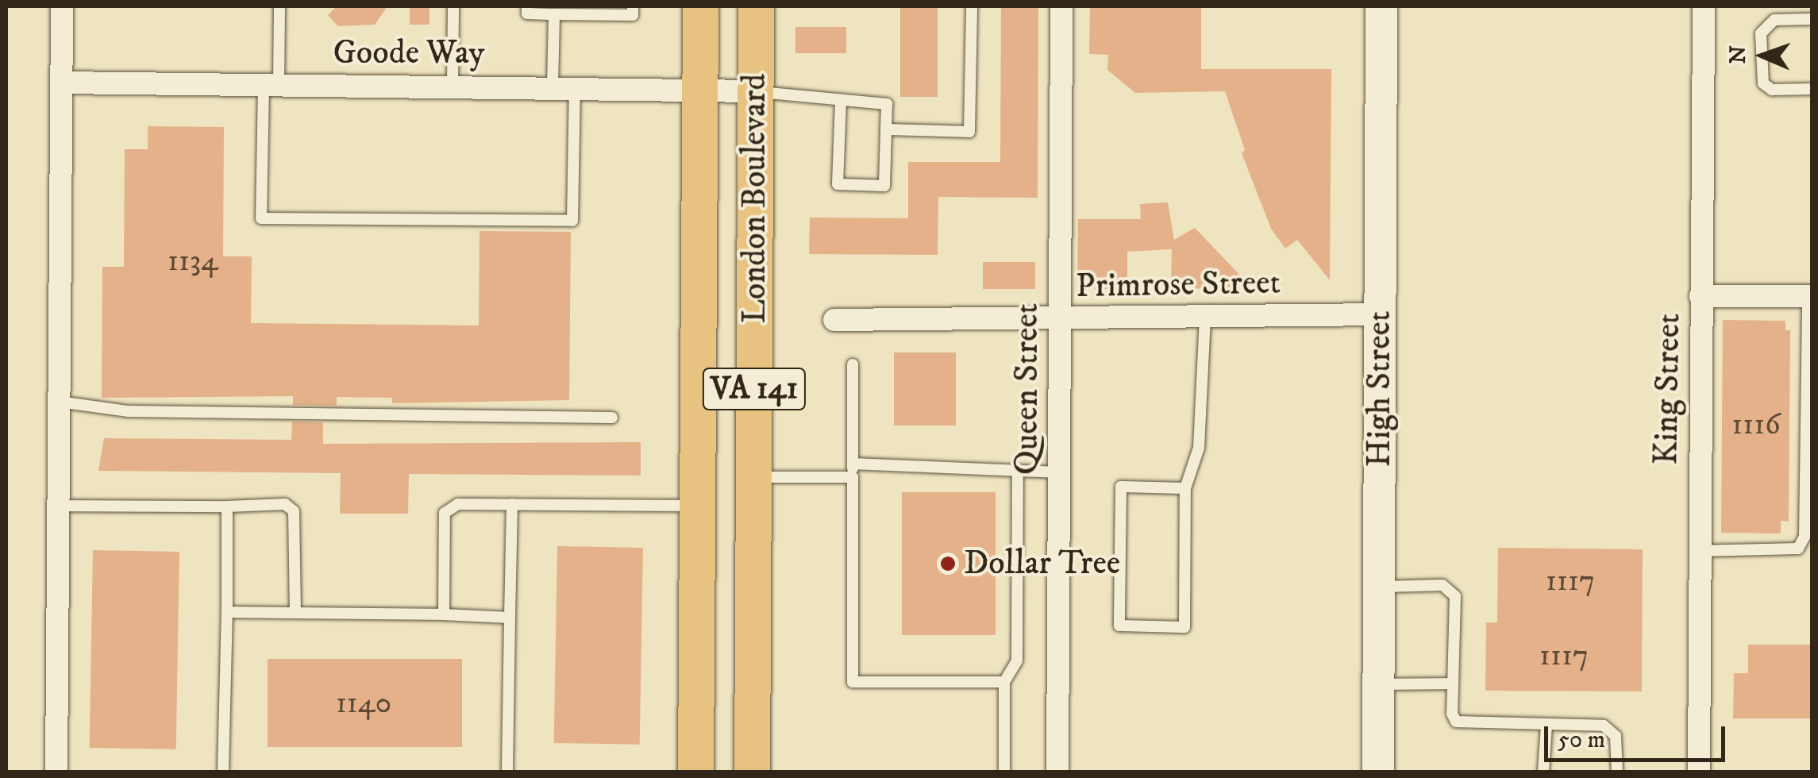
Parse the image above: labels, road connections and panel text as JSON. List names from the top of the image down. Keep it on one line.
{"streets":{"main road":["London Boulevard","VA 141","High Street"],"street":["Goode Way","Primrose Street","Queen Street","King Street"]},"crossings":[["Goode Way","London Boulevard"],["Primrose Street","Queen Street"],["Primrose Street","High Street"]],"places":["Dollar Tree"],"house_numbers":["1134","1116","1117","1117","1140"],"scale_bar":"50 m","north":"left"}
